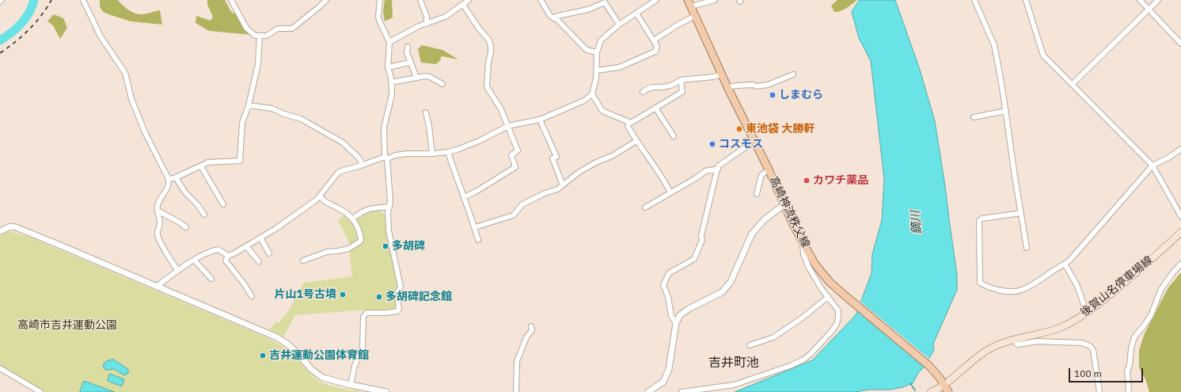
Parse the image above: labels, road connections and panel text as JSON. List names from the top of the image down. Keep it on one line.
{"streets":{"main road":["高崎神流秩父線","後賀山名停車場線"]},"crossings":[["高崎神流秩父線","後賀山名停車場線"]],"districts":["吉井町池"],"water":["鏑川"],"parks":["高崎市吉井運動公園"],"places":["しまむら","東池袋 大勝軒","コスモス","カワチ薬品","多胡碑","片山1号古墳","多胡碑記念館","吉井運動公園体育館"],"scale_bar":"100 m"}
